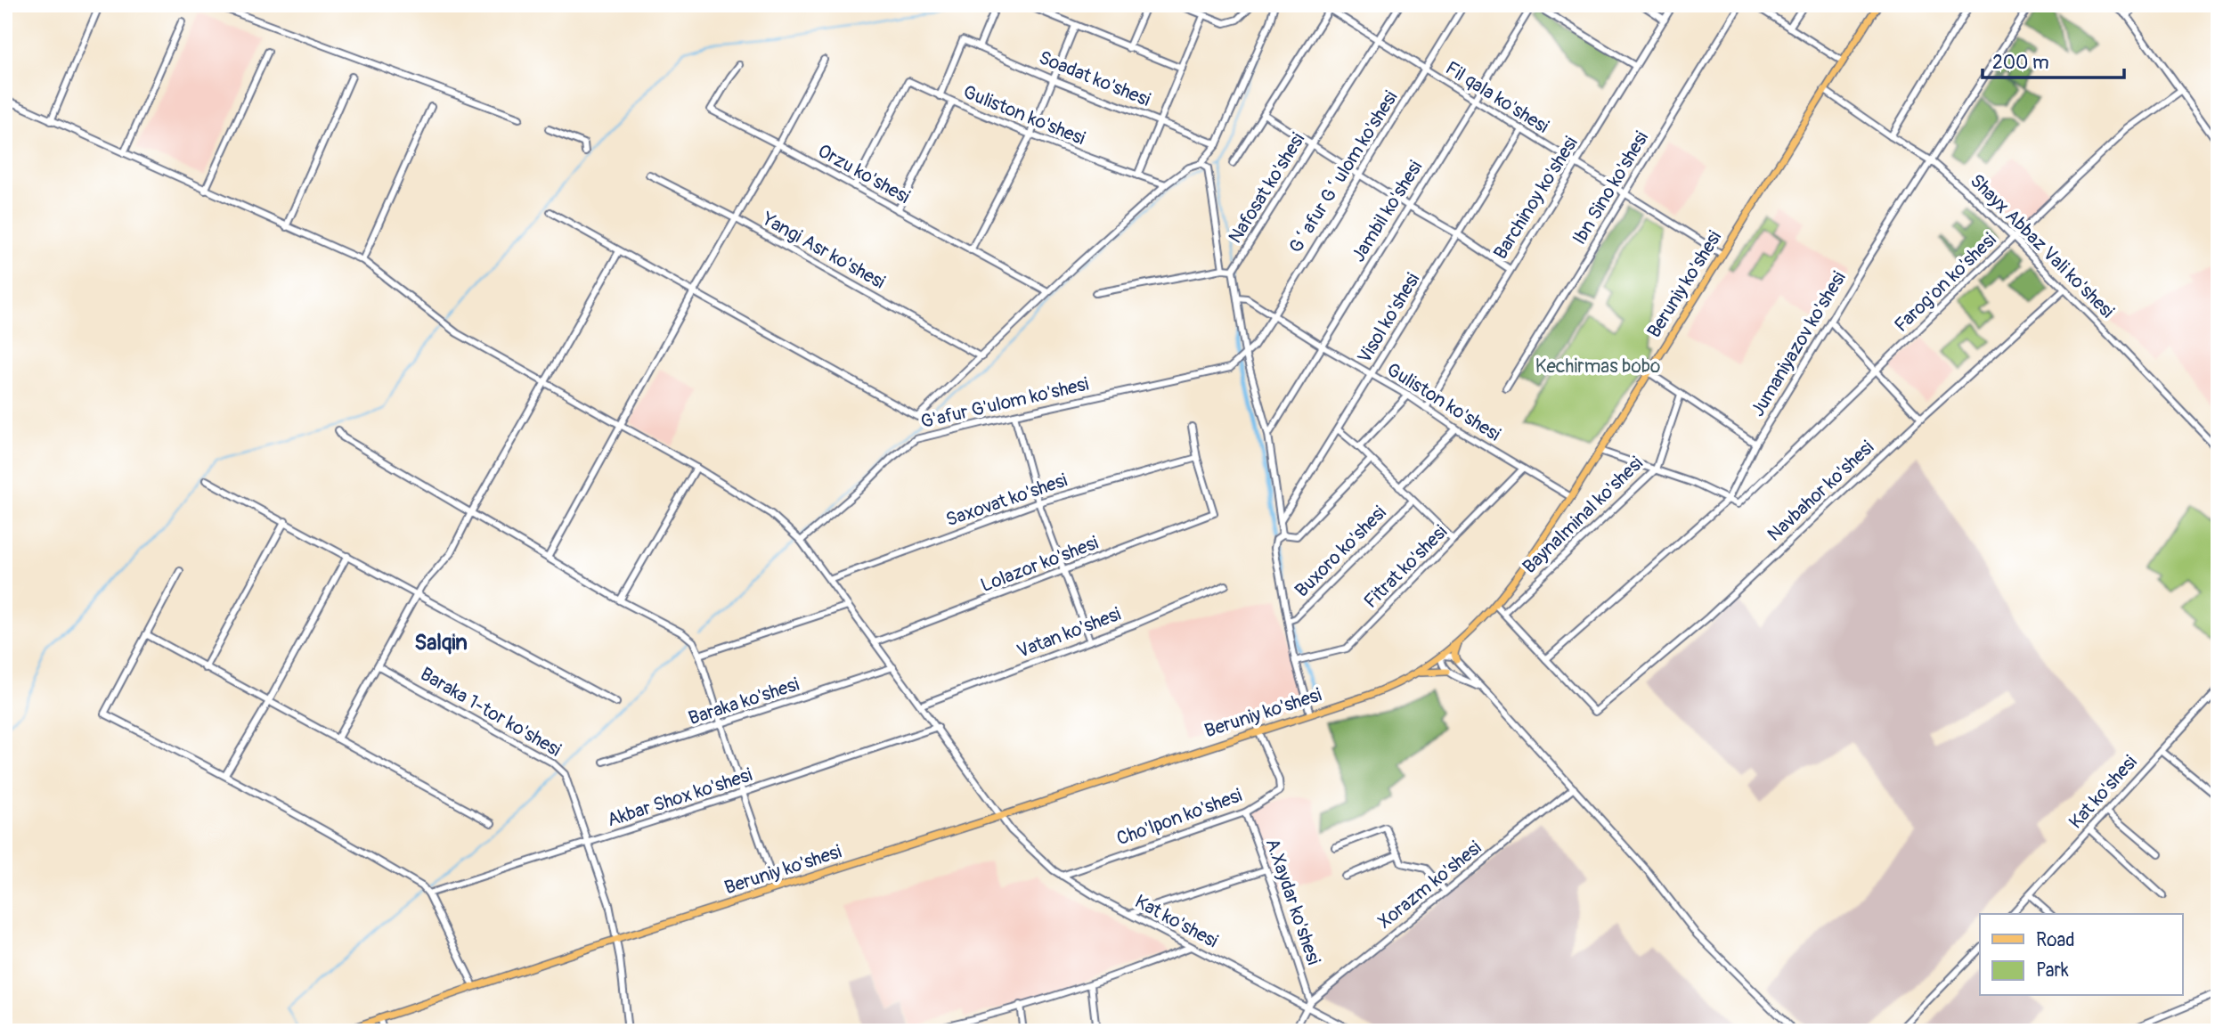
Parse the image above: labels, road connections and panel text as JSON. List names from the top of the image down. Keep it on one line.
{"streets":{"main road":["Beruniy ko'shesi"],"street":["Soadat ko'shesi","Fil qala ko'shesi","Guliston ko'shesi","Gʻafur Gʻulom ko'shesi","Orzu ko'shesi","Nafosat ko'shesi","Ibn Sino ko'shesi","Barchinoy ko'shesi","Jambil ko'shesi","Shayx Abbaz Vali ko'shesi","Yangi Asr ko'shesi","Farog'on ko'shesi","Visol ko'shesi","Jumaniyazov ko'shesi","G'afur G'ulom ko'shesi","Navbahor ko'shesi","Saxovat ko'shesi","Baynalminal ko'shesi","Buxoro ko'shesi","Lolazor ko'shesi","Fitrat ko'shesi","Vatan ko'shesi","Baraka ko'shesi","Baraka 1-tor ko'shesi","Kat ko'shesi","Akbar Shox ko'shesi","Cho'lpon ko'shesi","Xorazm ko'shesi","A.Xaydar ko'shesi"]},"crossings":[["Soadat ko'shesi","Guliston ko'shesi"],["Fil qala ko'shesi","Gʻafur Gʻulom ko'shesi"],["Fil qala ko'shesi","Nafosat ko'shesi"],["Fil qala ko'shesi","Ibn Sino ko'shesi"],["Fil qala ko'shesi","Barchinoy ko'shesi"],["Fil qala ko'shesi","Jambil ko'shesi"],["Fil qala ko'shesi","Beruniy ko'shesi"],["Fil qala ko'shesi","Visol ko'shesi"],["Guliston ko'shesi","Gʻafur Gʻulom ko'shesi"],["Guliston ko'shesi","Orzu ko'shesi"],["Guliston ko'shesi","Barchinoy ko'shesi"],["Guliston ko'shesi","Jambil ko'shesi"],["Guliston ko'shesi","Beruniy ko'shesi"],["Guliston ko'shesi","Visol ko'shesi"],["Guliston ko'shesi","Fitrat ko'shesi"],["Gʻafur Gʻulom ko'shesi","G'afur G'ulom ko'shesi"],["Shayx Abbaz Vali ko'shesi","Farog'on ko'shesi"],["Shayx Abbaz Vali ko'shesi","Beruniy ko'shesi"],["Shayx Abbaz Vali ko'shesi","Jumaniyazov ko'shesi"],["Shayx Abbaz Vali ko'shesi","Navbahor ko'shesi"],["Farog'on ko'shesi","Jumaniyazov ko'shesi"],["Beruniy ko'shesi","Baraka 1-tor ko'shesi"],["Beruniy ko'shesi","Kat ko'shesi"],["Beruniy ko'shesi","Cho'lpon ko'shesi"],["Jumaniyazov ko'shesi","Navbahor ko'shesi"],["G'afur G'ulom ko'shesi","Kat ko'shesi"],["Saxovat ko'shesi","Lolazor ko'shesi"],["Saxovat ko'shesi","Kat ko'shesi"],["Lolazor ko'shesi","Kat ko'shesi"],["Vatan ko'shesi","Kat ko'shesi"],["Baraka ko'shesi","Kat ko'shesi"],["Baraka 1-tor ko'shesi","Akbar Shox ko'shesi"],["Kat ko'shesi","Akbar Shox ko'shesi"],["Kat ko'shesi","Cho'lpon ko'shesi"],["Kat ko'shesi","Xorazm ko'shesi"],["Kat ko'shesi","A.Xaydar ko'shesi"],["Cho'lpon ko'shesi","A.Xaydar ko'shesi"],["Xorazm ko'shesi","A.Xaydar ko'shesi"]],"districts":["Salqin"],"parks":["Kechirmas bobo"],"legend":["Road","Park"],"scale_bar":"200 m"}
